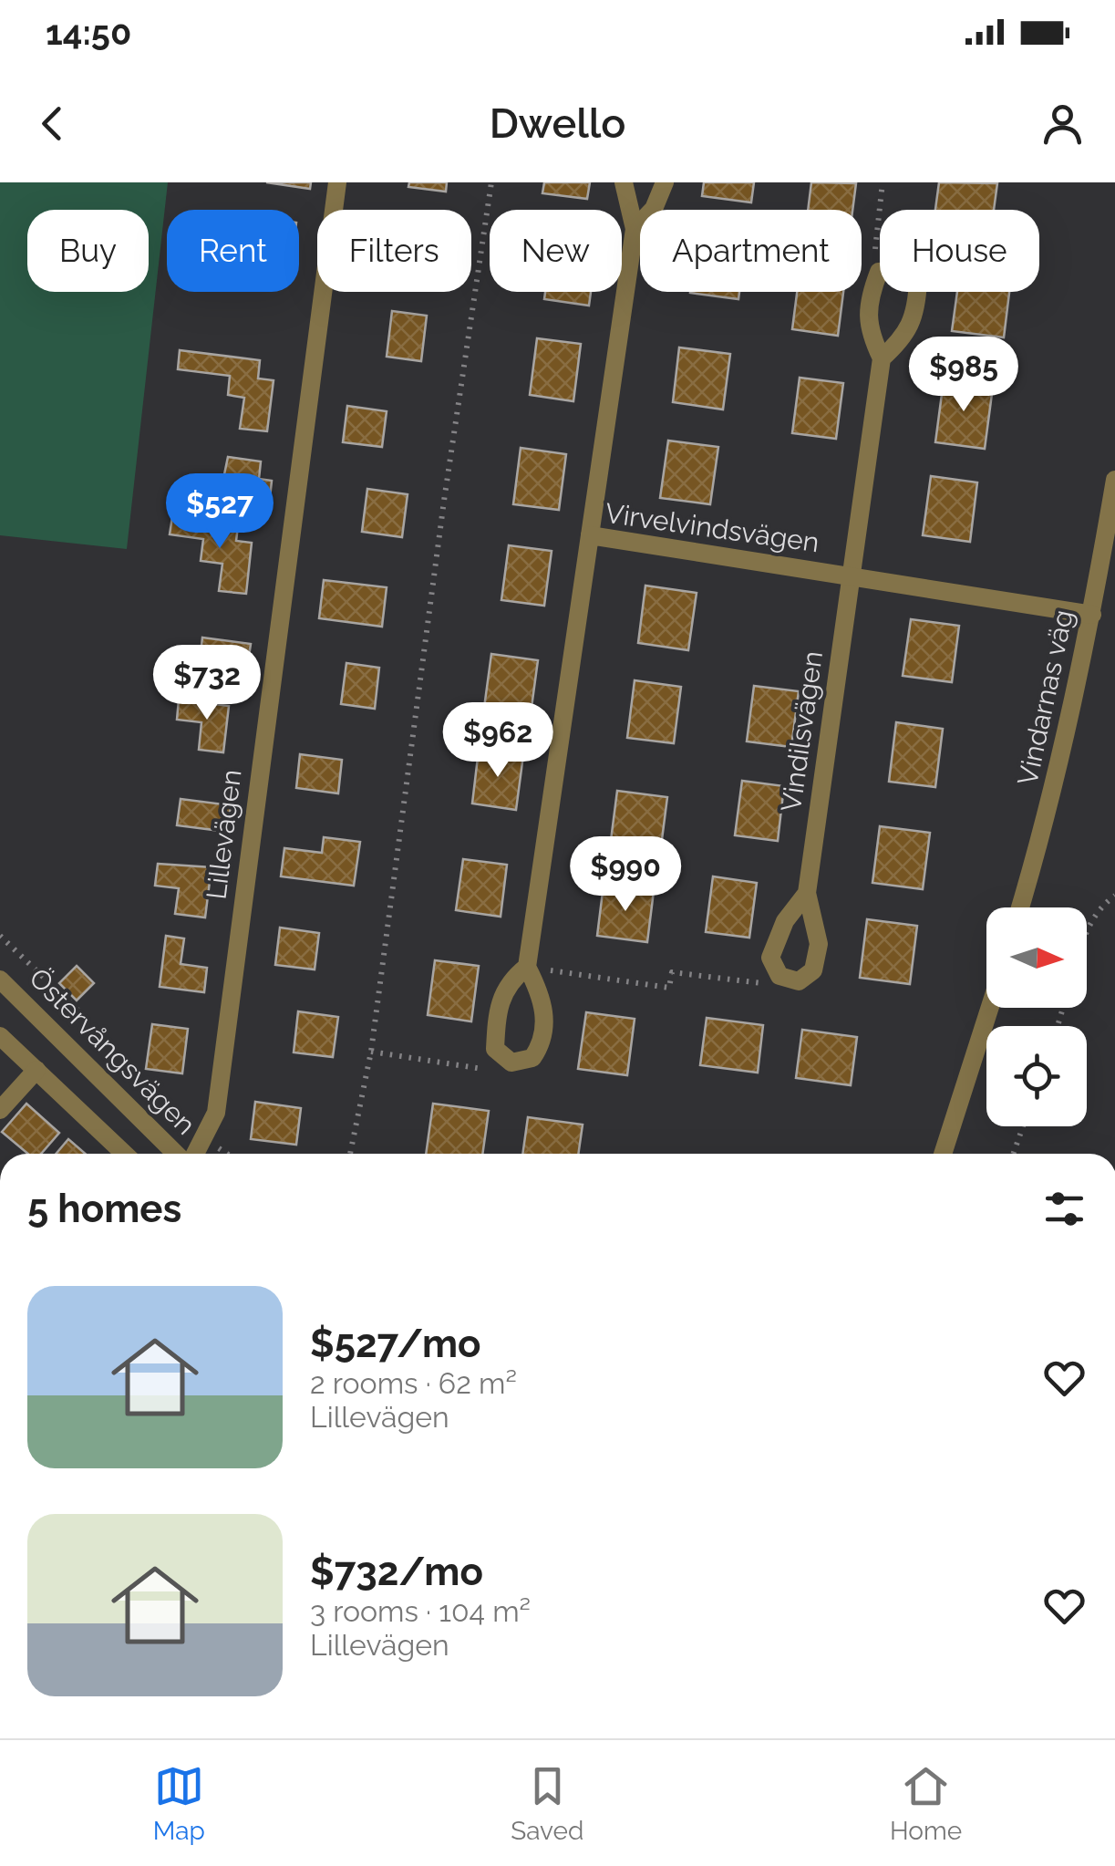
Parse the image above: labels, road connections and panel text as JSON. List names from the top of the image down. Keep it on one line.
{"streets":{"street":["Virvelvindsvägen","Vindarnas väg","Vindilsvägen","Lillevägen","Östervångsvägen"]},"crossings":[["Virvelvindsvägen","Vindarnas väg"],["Virvelvindsvägen","Vindilsvägen"]],"north":"right","page":{"status":"14:50","header":"Dwello","chip":["Buy","Rent","Filters","New","Apartment","House"],"price":["$985","$527","$732","$962","$990"],"heading":"5 homes","list":[{"name":"$527/mo","note":"2 rooms · 62 m² · Lillevägen"},{"name":"$732/mo","note":"3 rooms · 104 m² · Lillevägen"}],"tabs":["Map","Saved","Home"]}}
